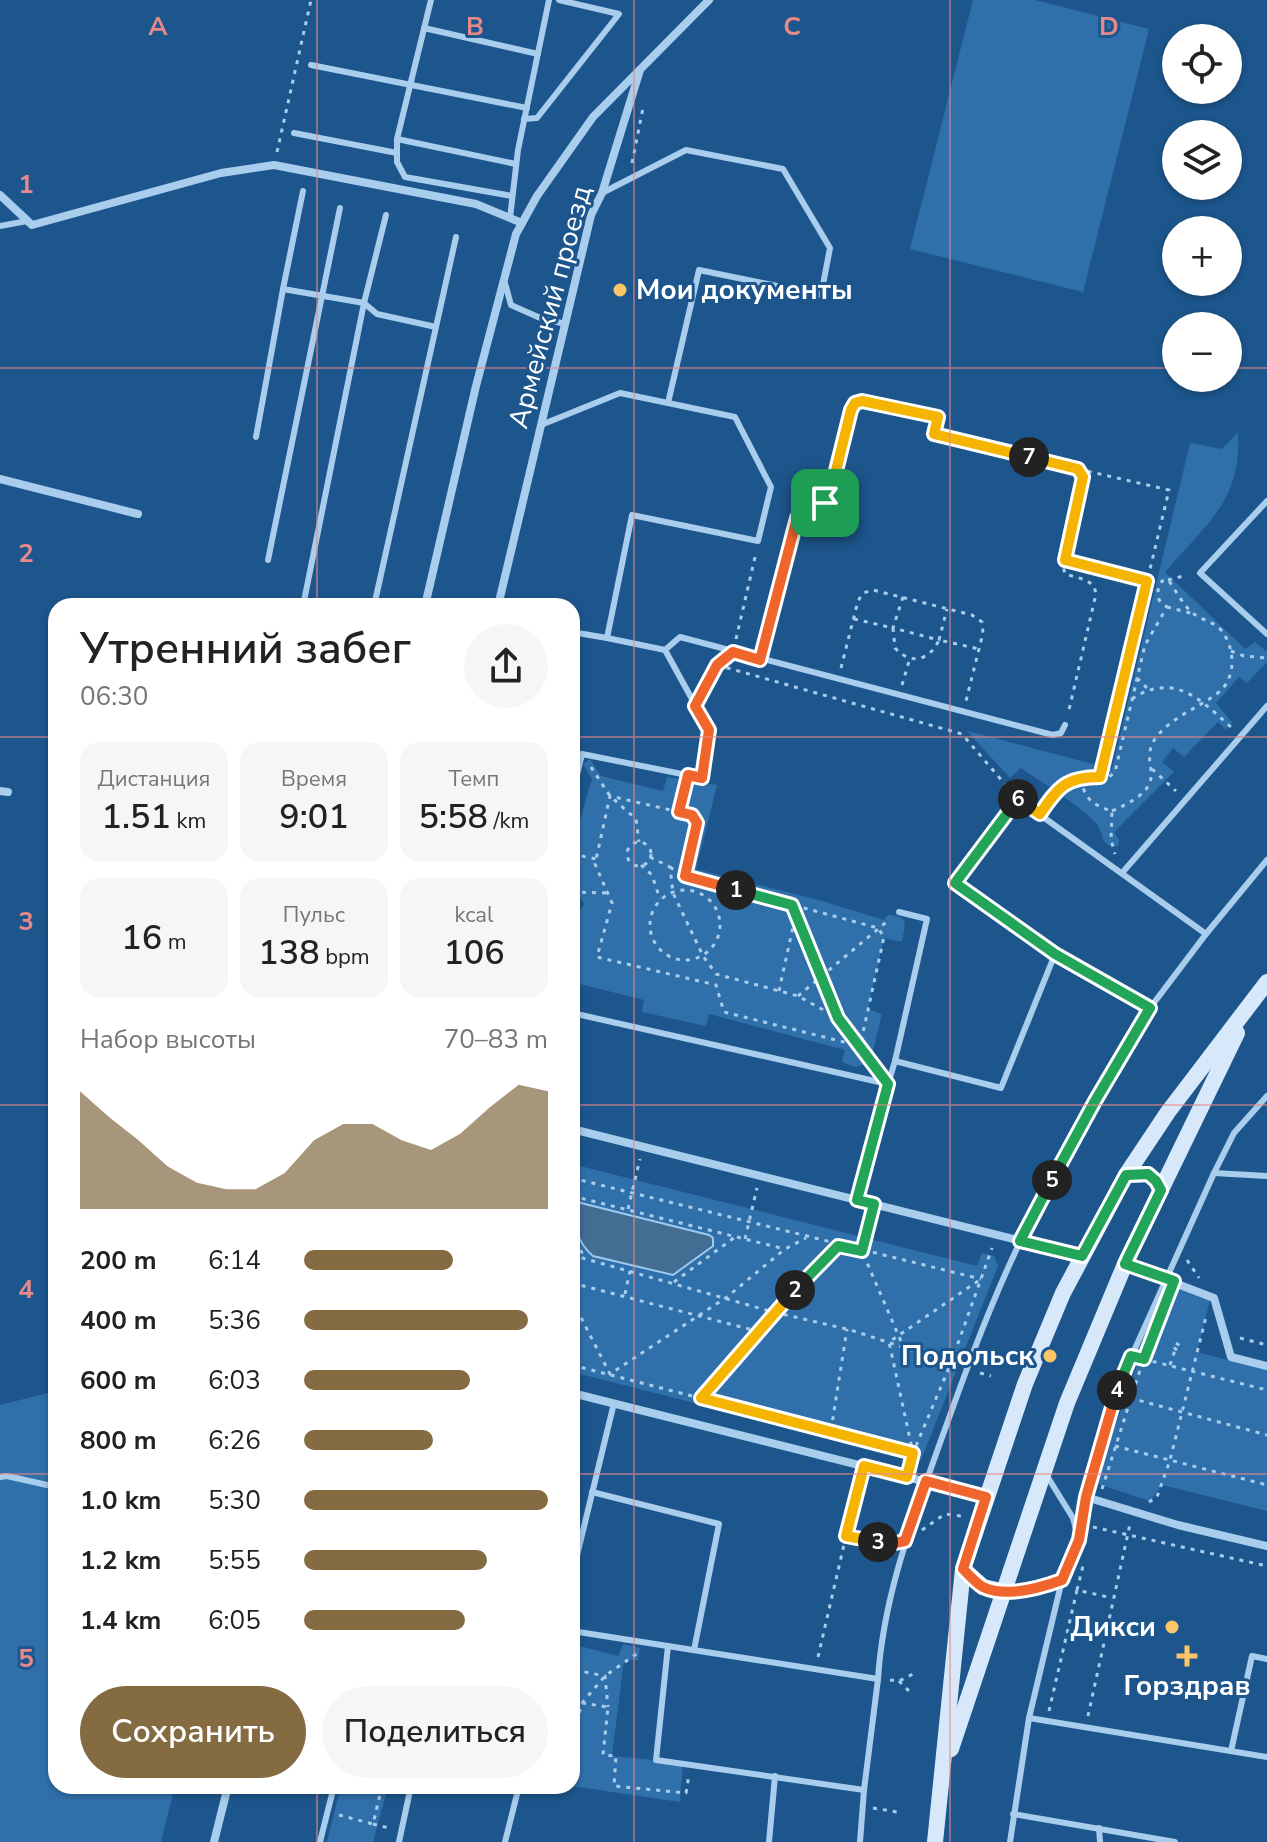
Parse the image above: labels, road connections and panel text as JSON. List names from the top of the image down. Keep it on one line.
{"streets":{"street":["Армейский проезд"]},"places":{"other":["Мои документы","Подольск","Дикси"],"health":["Горздрав"]},"page":{"map_buttons":["+","−"],"pins":["7","6","1","5","2","4","3"],"heading":["Утренний забег","06:30"],"stats":[["Дистанция","1.51 km"],["Время","9:01"],["Темп","5:58 /km"],["16 m"],["Пульс","138 bpm"],["kcal","106"]],"chart":["Набор высоты","70–83 m"],"list":[{"name":"200 m","note":"6:14"},{"name":"400 m","note":"5:36"},{"name":"600 m","note":"6:03"},{"name":"800 m","note":"6:26"},{"name":"1.0 km","note":"5:30"},{"name":"1.2 km","note":"5:55"},{"name":"1.4 km","note":"6:05"}],"buttons":["Сохранить","Поделиться"]},"grid":{"columns":["A","B","C","D"],"rows":["1","2","3","4","5"]}}
